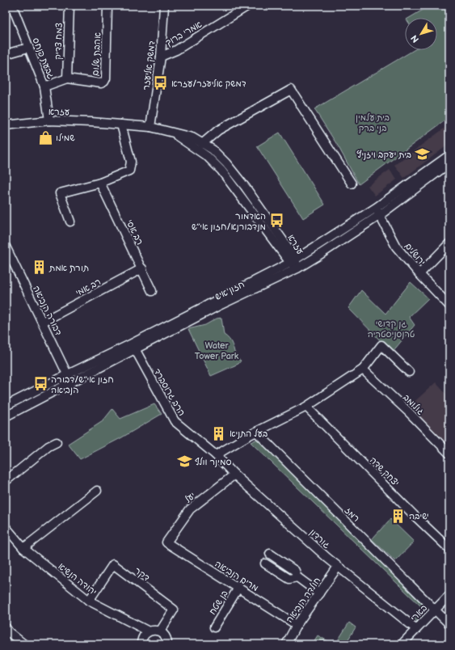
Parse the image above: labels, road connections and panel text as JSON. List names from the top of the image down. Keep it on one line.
{"streets":{"street":["אמרי ברוך","צמח צדיק","אהבת שלום","גבעת פנחס","דמשק אליעזר","עזרא","רב אסי","ירושלים","רב אמי","חזון איש","דבורה הנביאה","הרב גרוסברד","גולומב","יצחק שדה","יעל","רמז","גורדון","דקר","מרים הנביאה","יהודה הנשיא","חולדה הנביאה","בן שטח","בארי"]},"crossings":[["אמרי ברוך","דמשק אליעזר"],["צמח צדיק","אהבת שלום"],["אהבת שלום","גבעת פנחס"],["גבעת פנחס","עזרא"],["דמשק אליעזר","עזרא"],["עזרא","חזון איש"],["רב אסי","רב אמי"],["ירושלים","חזון איש"],["רב אמי","דבורה הנביאה"],["חזון איש","דבורה הנביאה"],["חזון איש","הרב גרוסברד"],["הרב גרוסברד","גורדון"],["יעל","גורדון"],["יעל","מרים הנביאה"],["רמז","בארי"],["גורדון","חולדה הנביאה"],["גורדון","בארי"],["דקר","יהודה הנשיא"],["מרים הנביאה","חולדה הנביאה"],["מרים הנביאה","בן שטח"]],"parks":["בית עלמין בני ברק","גן קדושי טרנסניסטריה","Water Tower Park"],"places":{"bus stop":["דמשק אליעזר/עזרא","האדמור מנדבורנא/חזון אי״ש","חזון אי״ש/דבורה הנביאה"],"shop":["שמילו"],"school or university":["בית יעקב ויזניץ","סמינר וולף"],"building":["תורת אמת","בעל התניא","ישיבה"]},"north":"bottom left"}
